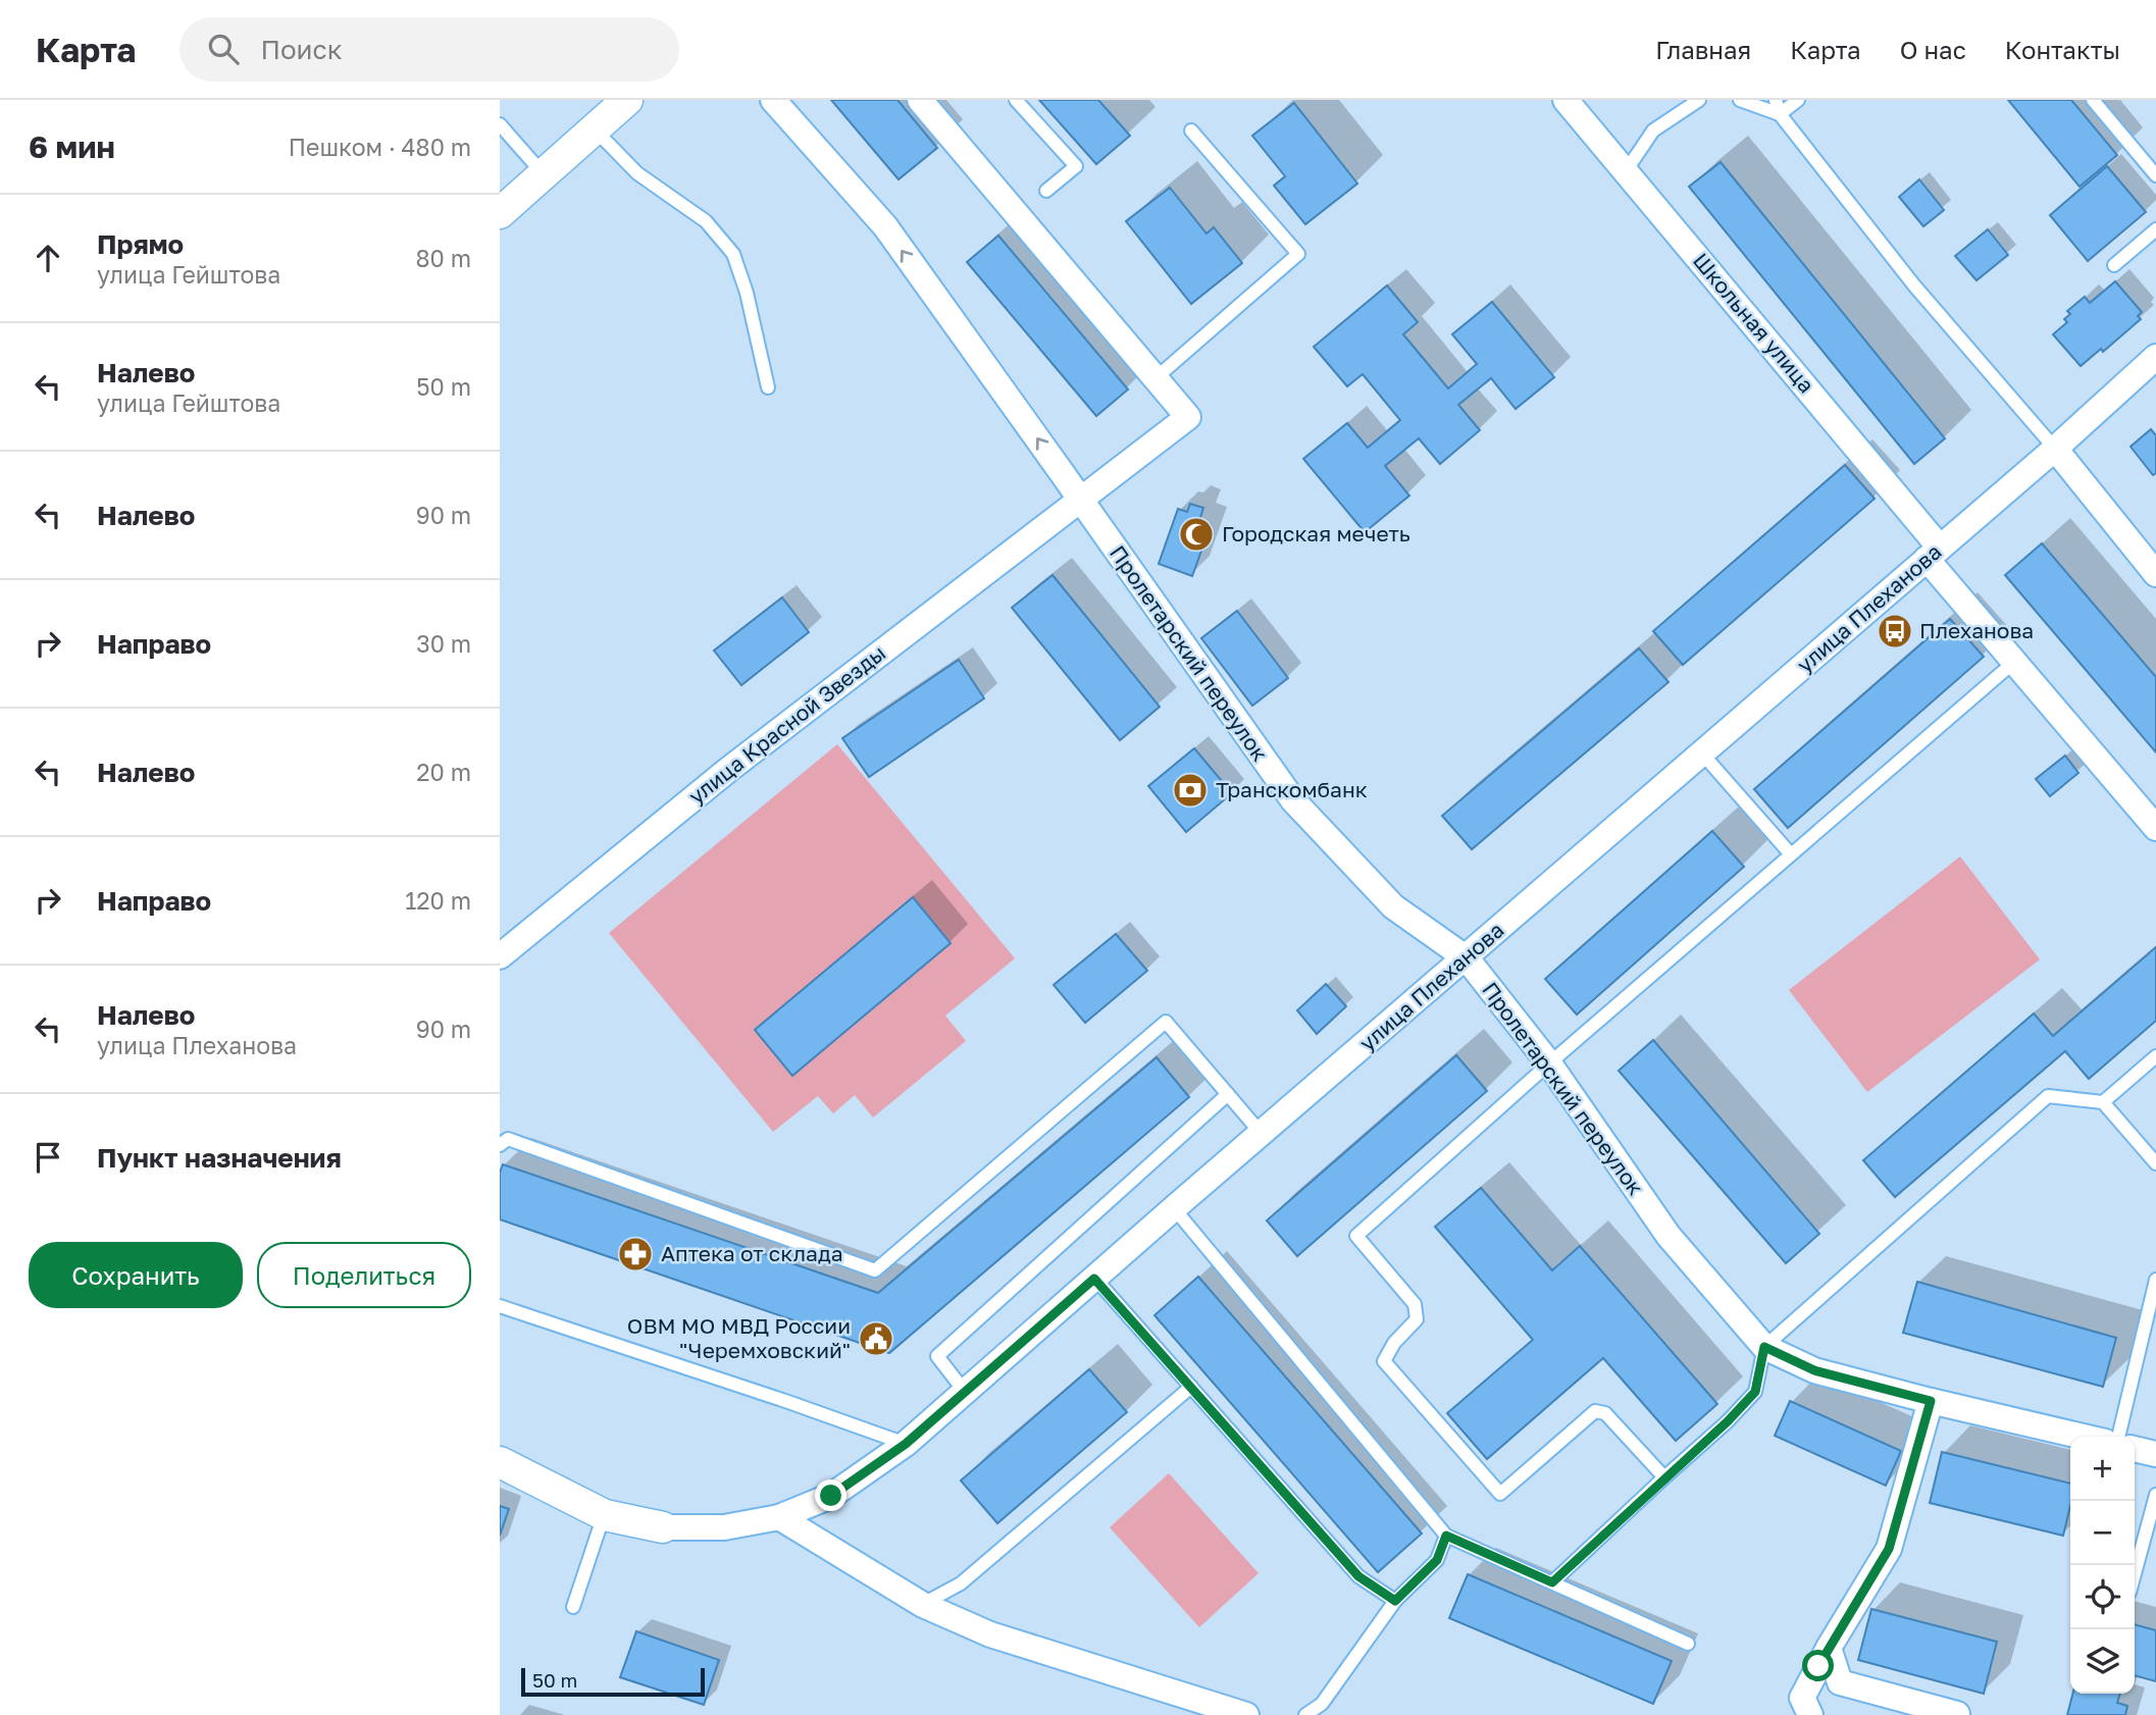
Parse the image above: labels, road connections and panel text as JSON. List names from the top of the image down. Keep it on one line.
{"streets":{"street":["Школьная улица","улица Плеханова","Пролетарский переулок","улица Красной Звезды"]},"crossings":[["Школьная улица","улица Плеханова"],["улица Плеханова","Пролетарский переулок"],["Пролетарский переулок","улица Красной Звезды"]],"places":{"mosque":["Городская мечеть"],"bus stop":["Плеханова"],"bank":["Транскомбанк"],"pharmacy":["Аптека от склада"],"public building":["ОВМ МО МВД России \"Черемховский\""]},"scale_bar":"50 m","page":{"header":"Карта","search":"Поиск","nav":["Главная","Карта","О нас","Контакты"],"heading":["6 мин","Пешком · 480 m"],"list":[["Прямо","улица Гейштова","80 m"],["Налево","улица Гейштова","50 m"],["Налево","90 m"],["Направо","30 m"],["Налево","20 m"],["Направо","120 m"],["Налево","улица Плеханова","90 m"],"Пункт назначения"],"buttons":["Сохранить","Поделиться"],"map_buttons":["+","−"],"scale":"50 m"}}
